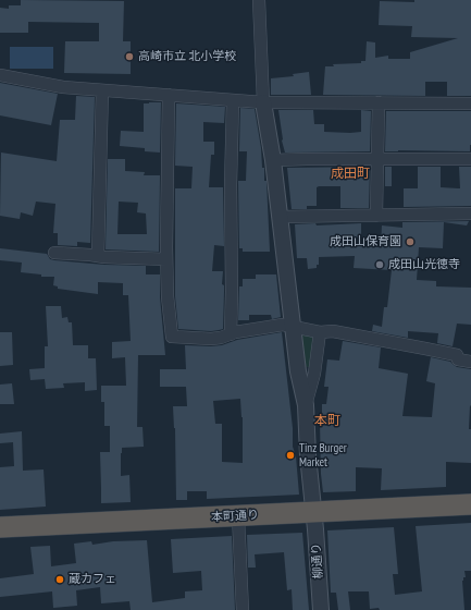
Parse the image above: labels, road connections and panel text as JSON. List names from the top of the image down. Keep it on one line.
{"streets":{"highway":["本町通り"],"street":["柳通り"]},"crossings":[["本町通り","柳通り"]],"districts":["成田町","本町"],"places":["高崎市立 北小学校","成田山保育園","成田山光徳寺","Tinz Burger Market","蔵カフェ"]}
